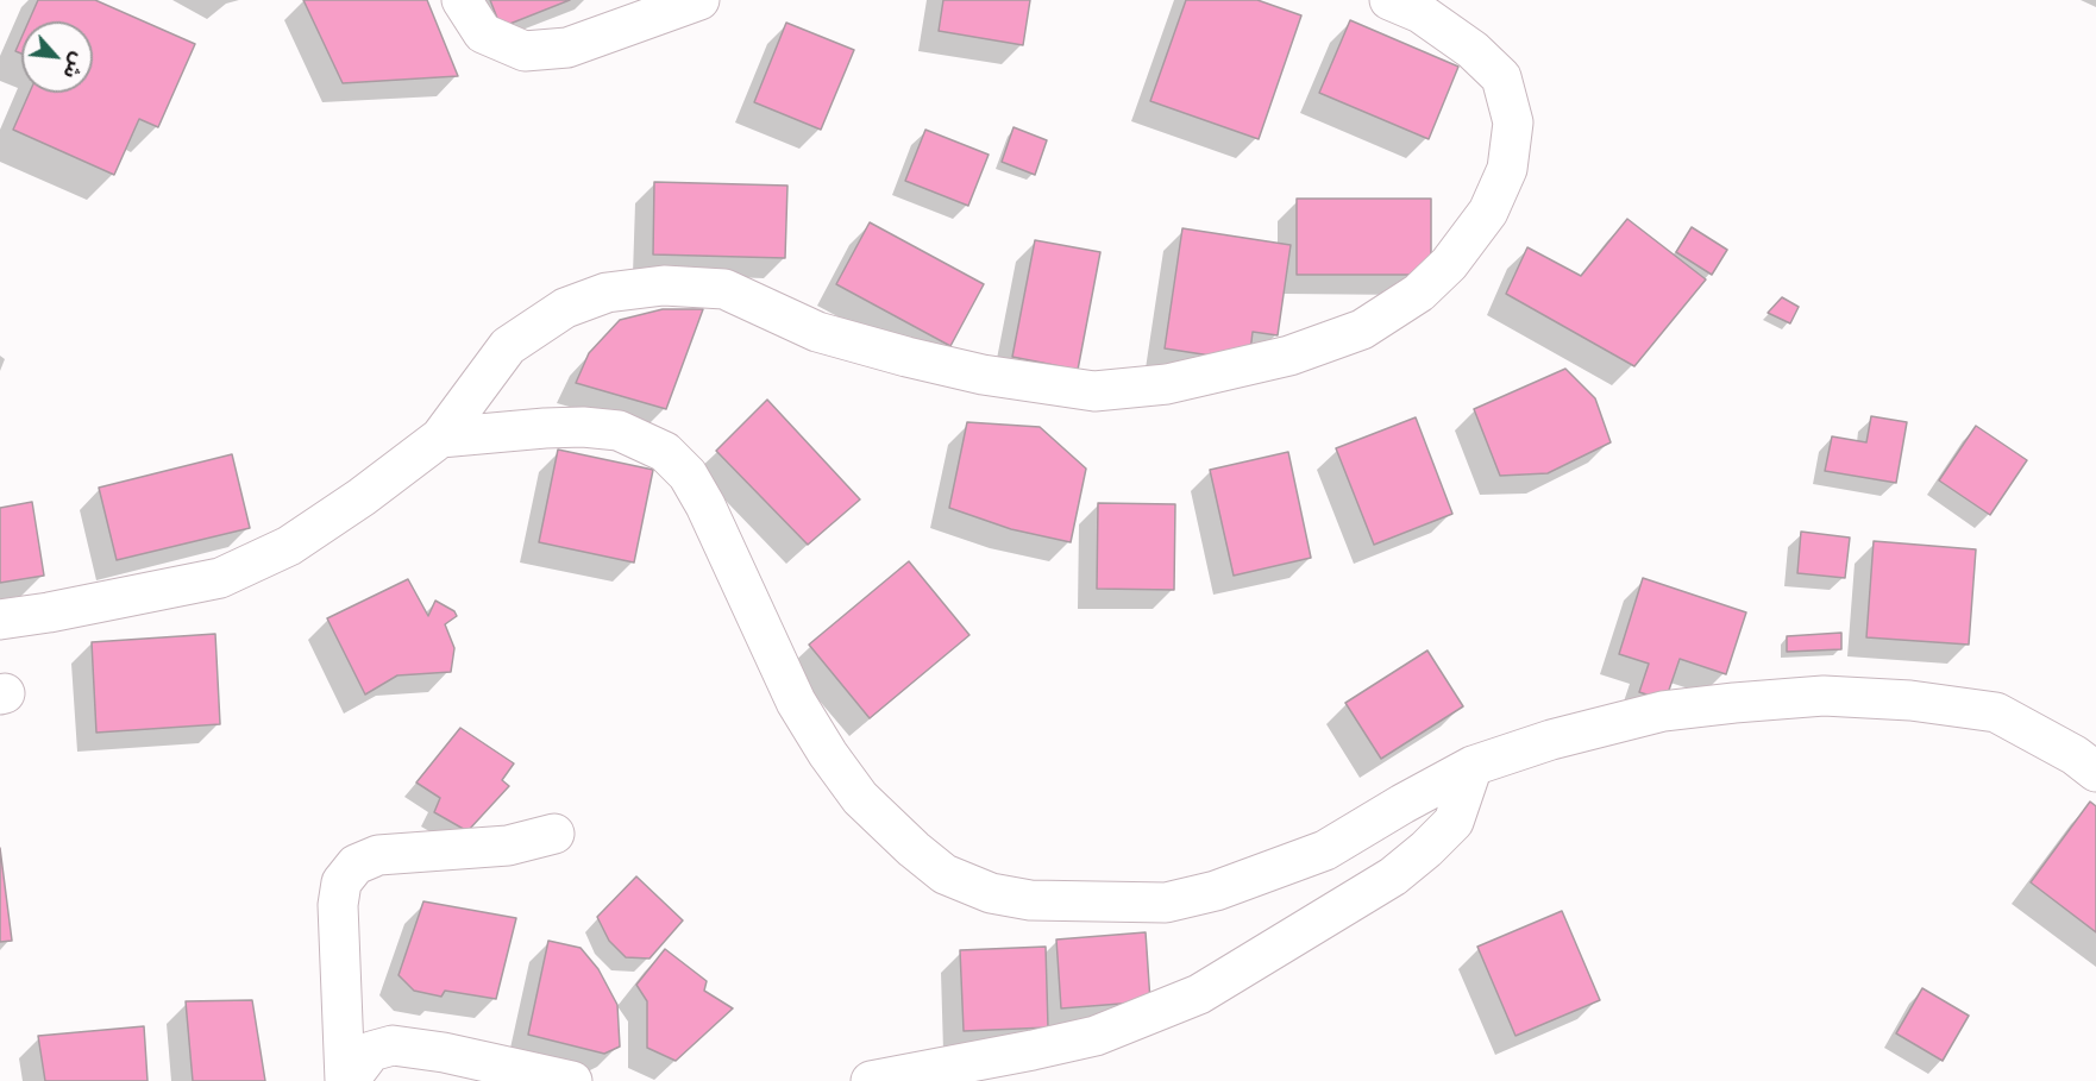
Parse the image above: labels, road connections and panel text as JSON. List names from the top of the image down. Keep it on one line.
{"north":"bottom right"}
